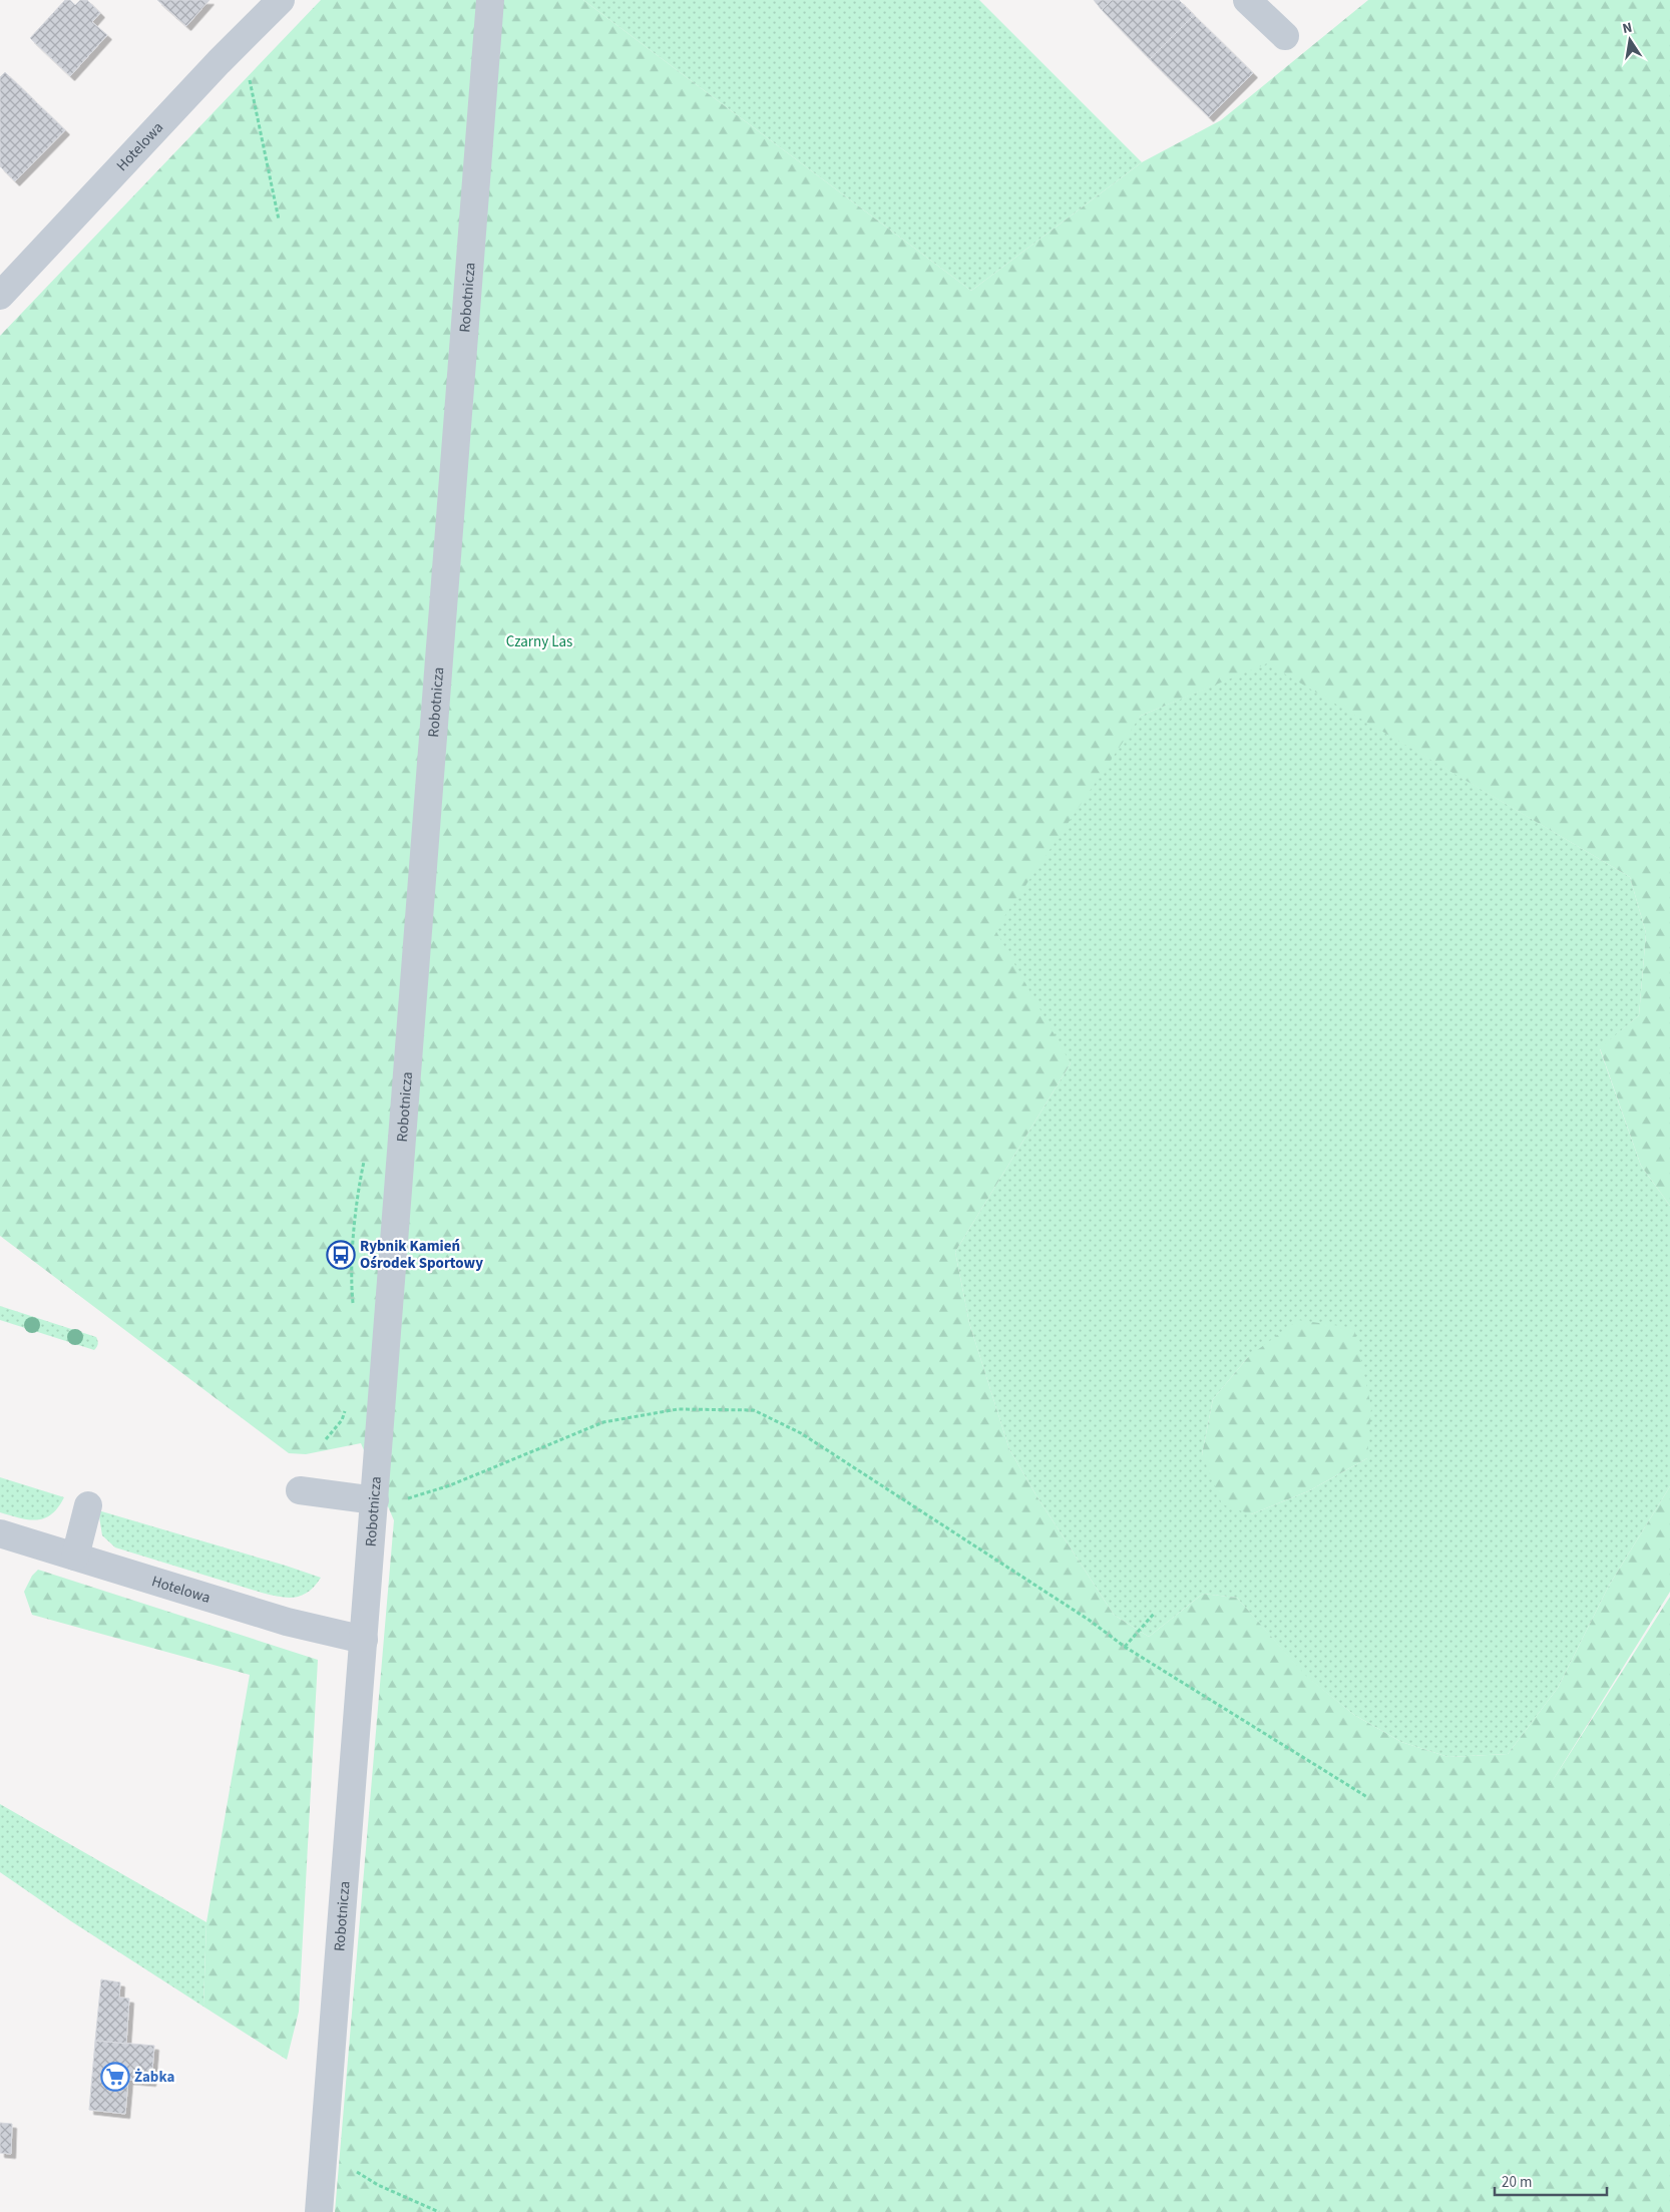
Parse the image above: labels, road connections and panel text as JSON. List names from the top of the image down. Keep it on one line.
{"streets":{"street":["Hotelowa","Robotnicza"]},"crossings":[["Hotelowa","Robotnicza"]],"parks":["Czarny Las"],"places":{"bus stop":["Rybnik Kamień Ośrodek Sportowy"],"supermarket":["Żabka"]},"scale_bar":"20 m","north":"top"}
